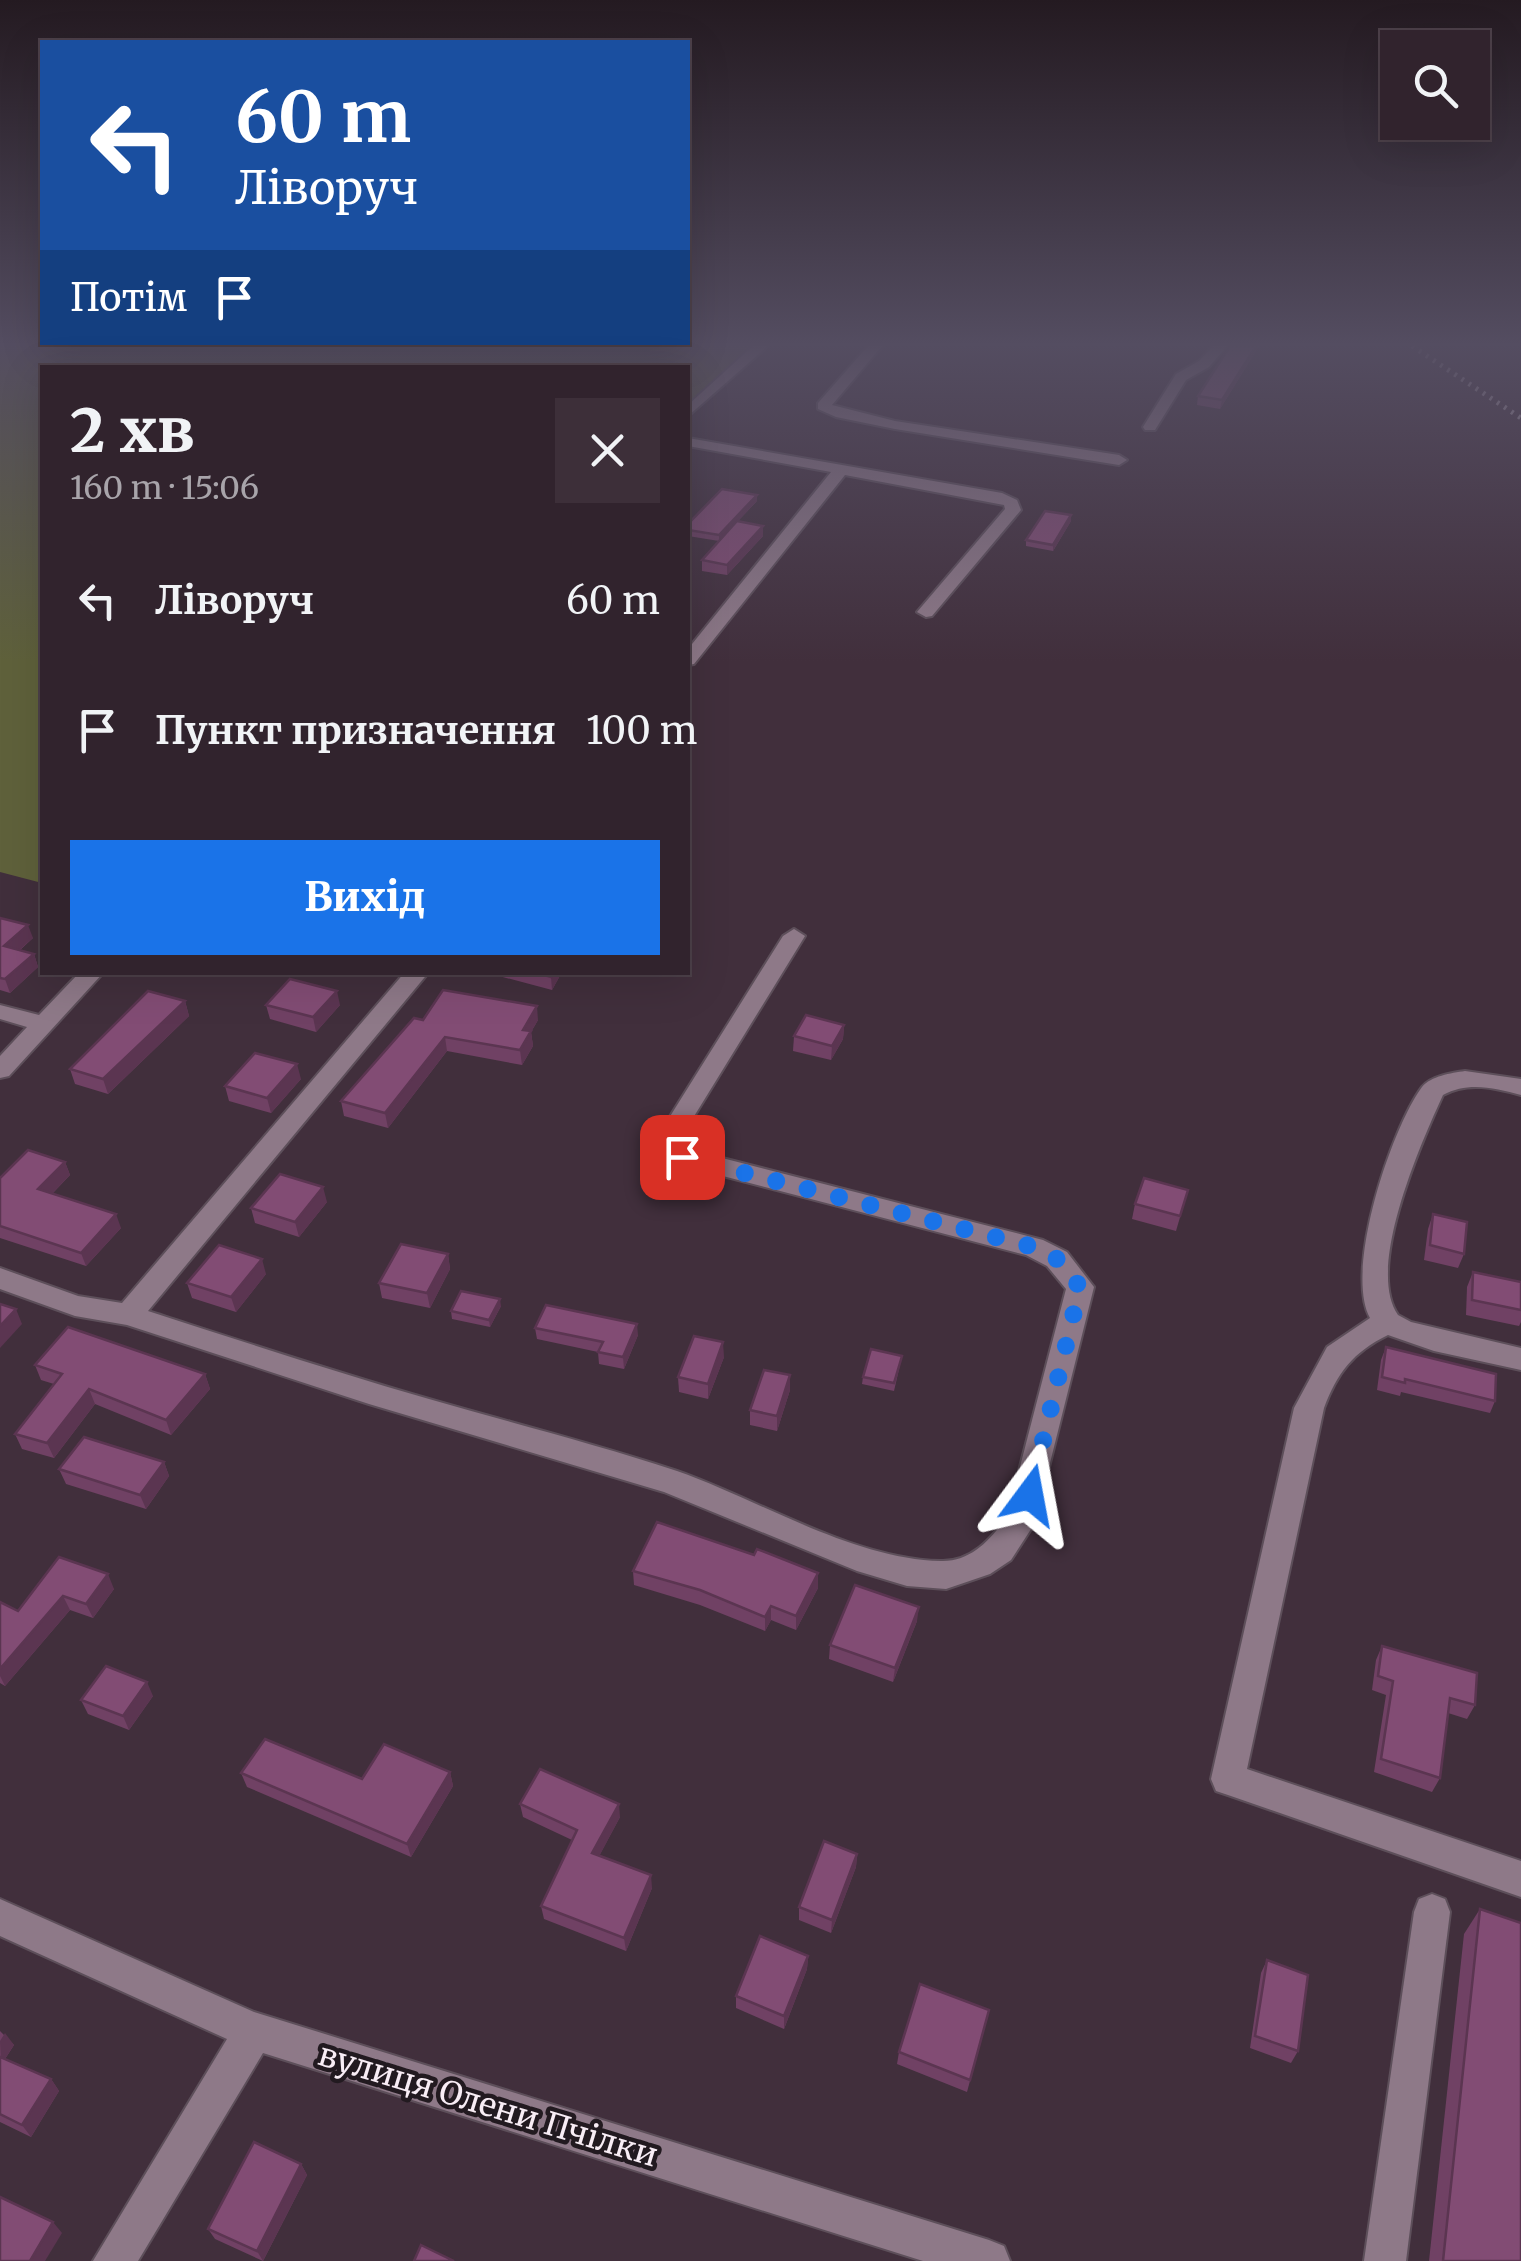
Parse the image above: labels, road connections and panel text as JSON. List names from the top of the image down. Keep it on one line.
{"streets":{"street":["вулиця Олени Пчілки"]},"page":{"turn":["60 m","Ліворуч"],"then":"Потім","heading":["2 хв","160 m · 15:06"],"list":[{"name":"Ліворуч","value":"60 m"},{"name":"Пункт призначення","value":"100 m"}],"buttons":"Вихід"}}
